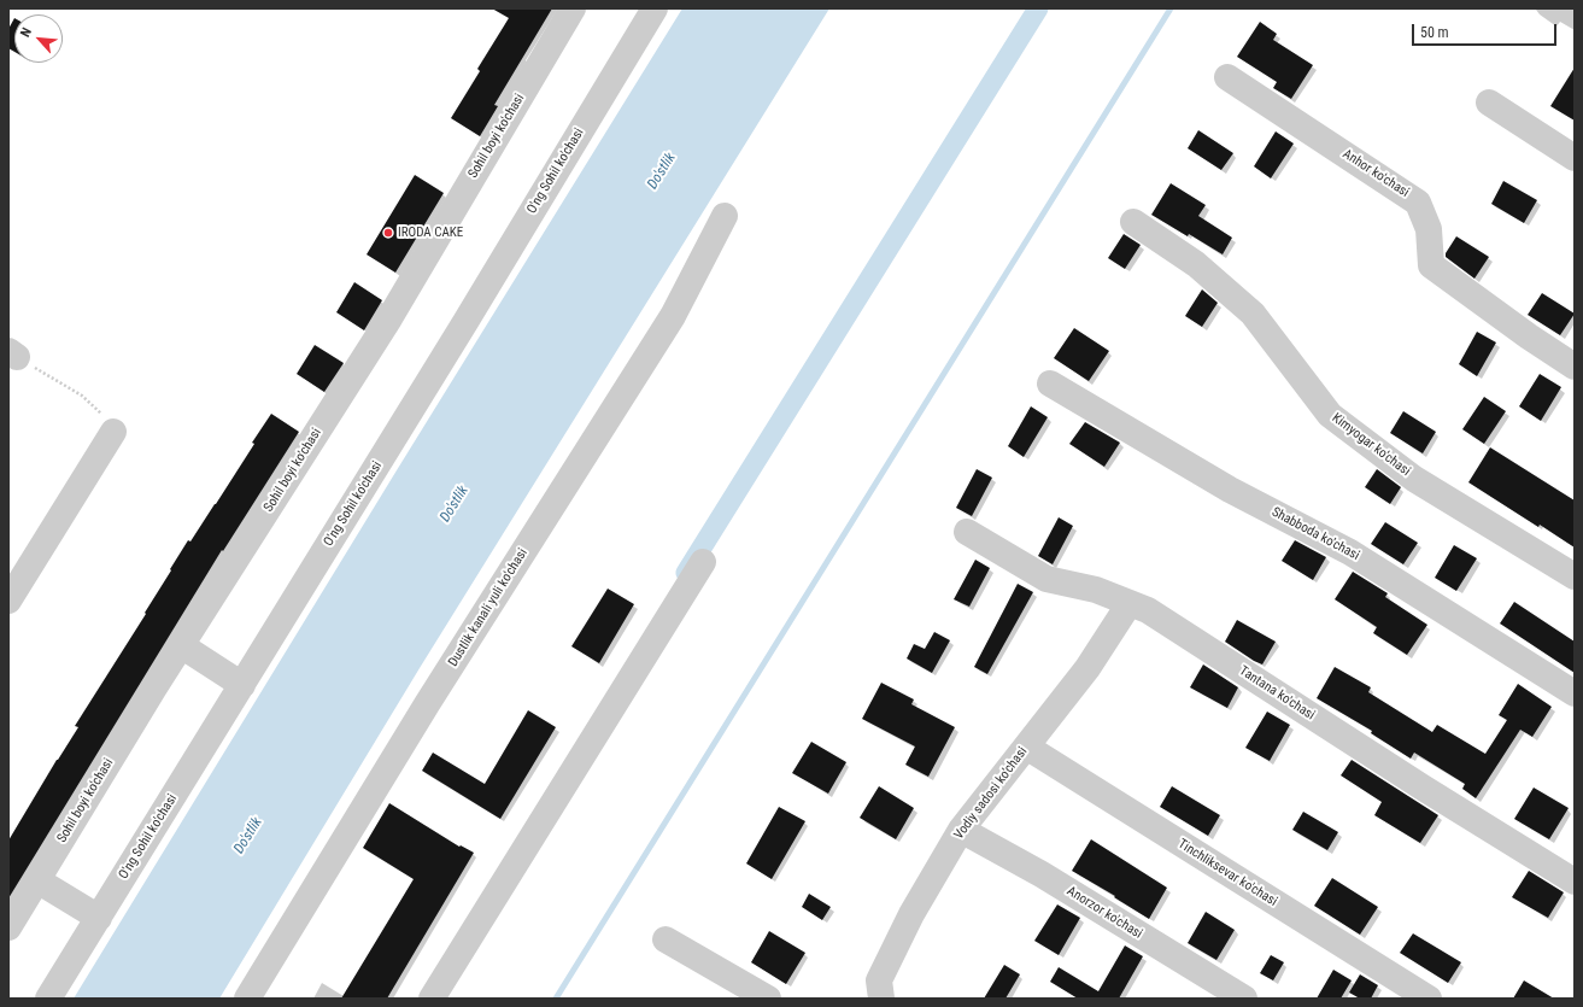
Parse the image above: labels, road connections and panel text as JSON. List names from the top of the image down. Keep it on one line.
{"streets":{"street":["Sohil boyi ko'chasi","O'ng Sohil ko'chasi","Anhor ko'chasi","Kimyogar ko'chasi","Shabboda ko'chasi","Dustlik kanali yuli ko'chasi","Tantana ko'chasi","Vodiy sadosi ko'chasi","Tinchliksevar ko'chasi","Anorzor ko'chasi"]},"crossings":[["Tantana ko'chasi","Vodiy sadosi ko'chasi"],["Vodiy sadosi ko'chasi","Tinchliksevar ko'chasi"],["Vodiy sadosi ko'chasi","Anorzor ko'chasi"]],"water":["Do'stlik"],"places":["IRODA CAKE"],"scale_bar":"50 m","north":"top left"}
